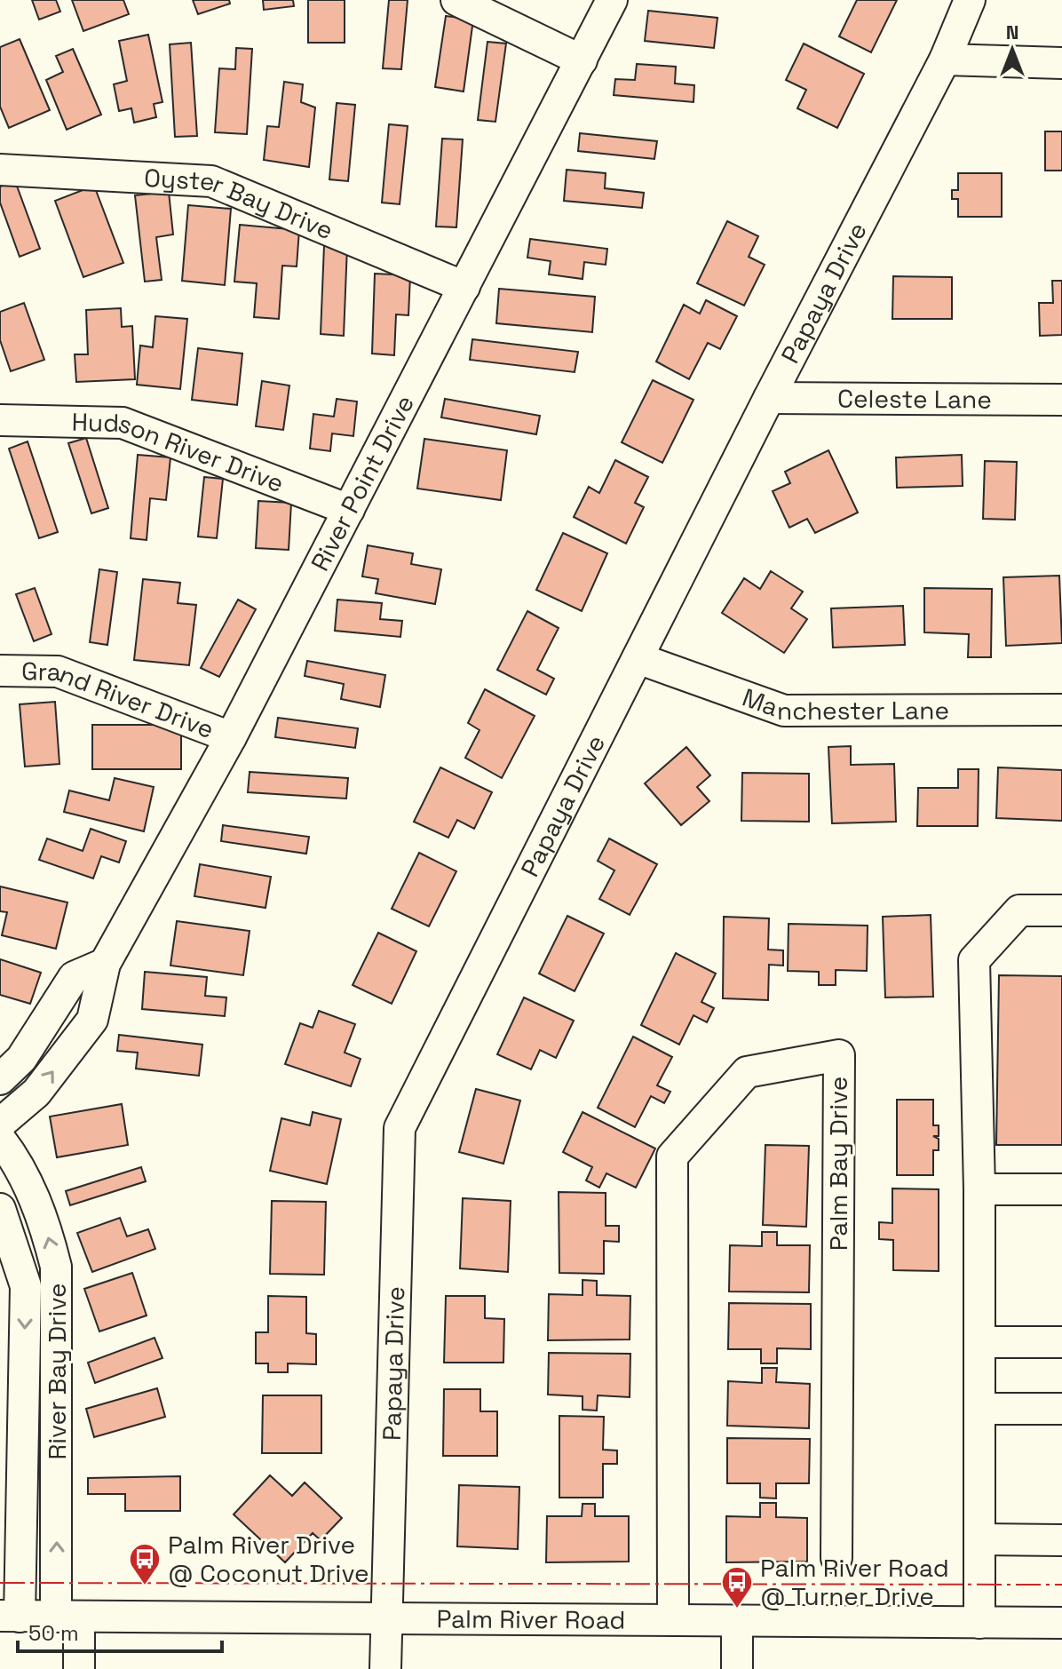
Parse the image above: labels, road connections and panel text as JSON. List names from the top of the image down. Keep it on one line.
{"streets":{"street":["Oyster Bay Drive","Papaya Drive","Celeste Lane","Hudson River Drive","River Point Drive","Manchester Lane","Grand River Drive","Palm Bay Drive","River Bay Drive","Palm River Road"]},"crossings":[["Oyster Bay Drive","River Point Drive"],["Papaya Drive","Celeste Lane"],["Papaya Drive","Manchester Lane"],["Papaya Drive","Palm River Road"],["Hudson River Drive","River Point Drive"],["River Point Drive","Grand River Drive"],["Palm Bay Drive","Palm River Road"],["River Bay Drive","Palm River Road"]],"places":{"bus stop":["Palm River Drive @ Coconut Drive","Palm River Road @ Turner Drive"]},"scale_bar":"50 m","north":"top"}
